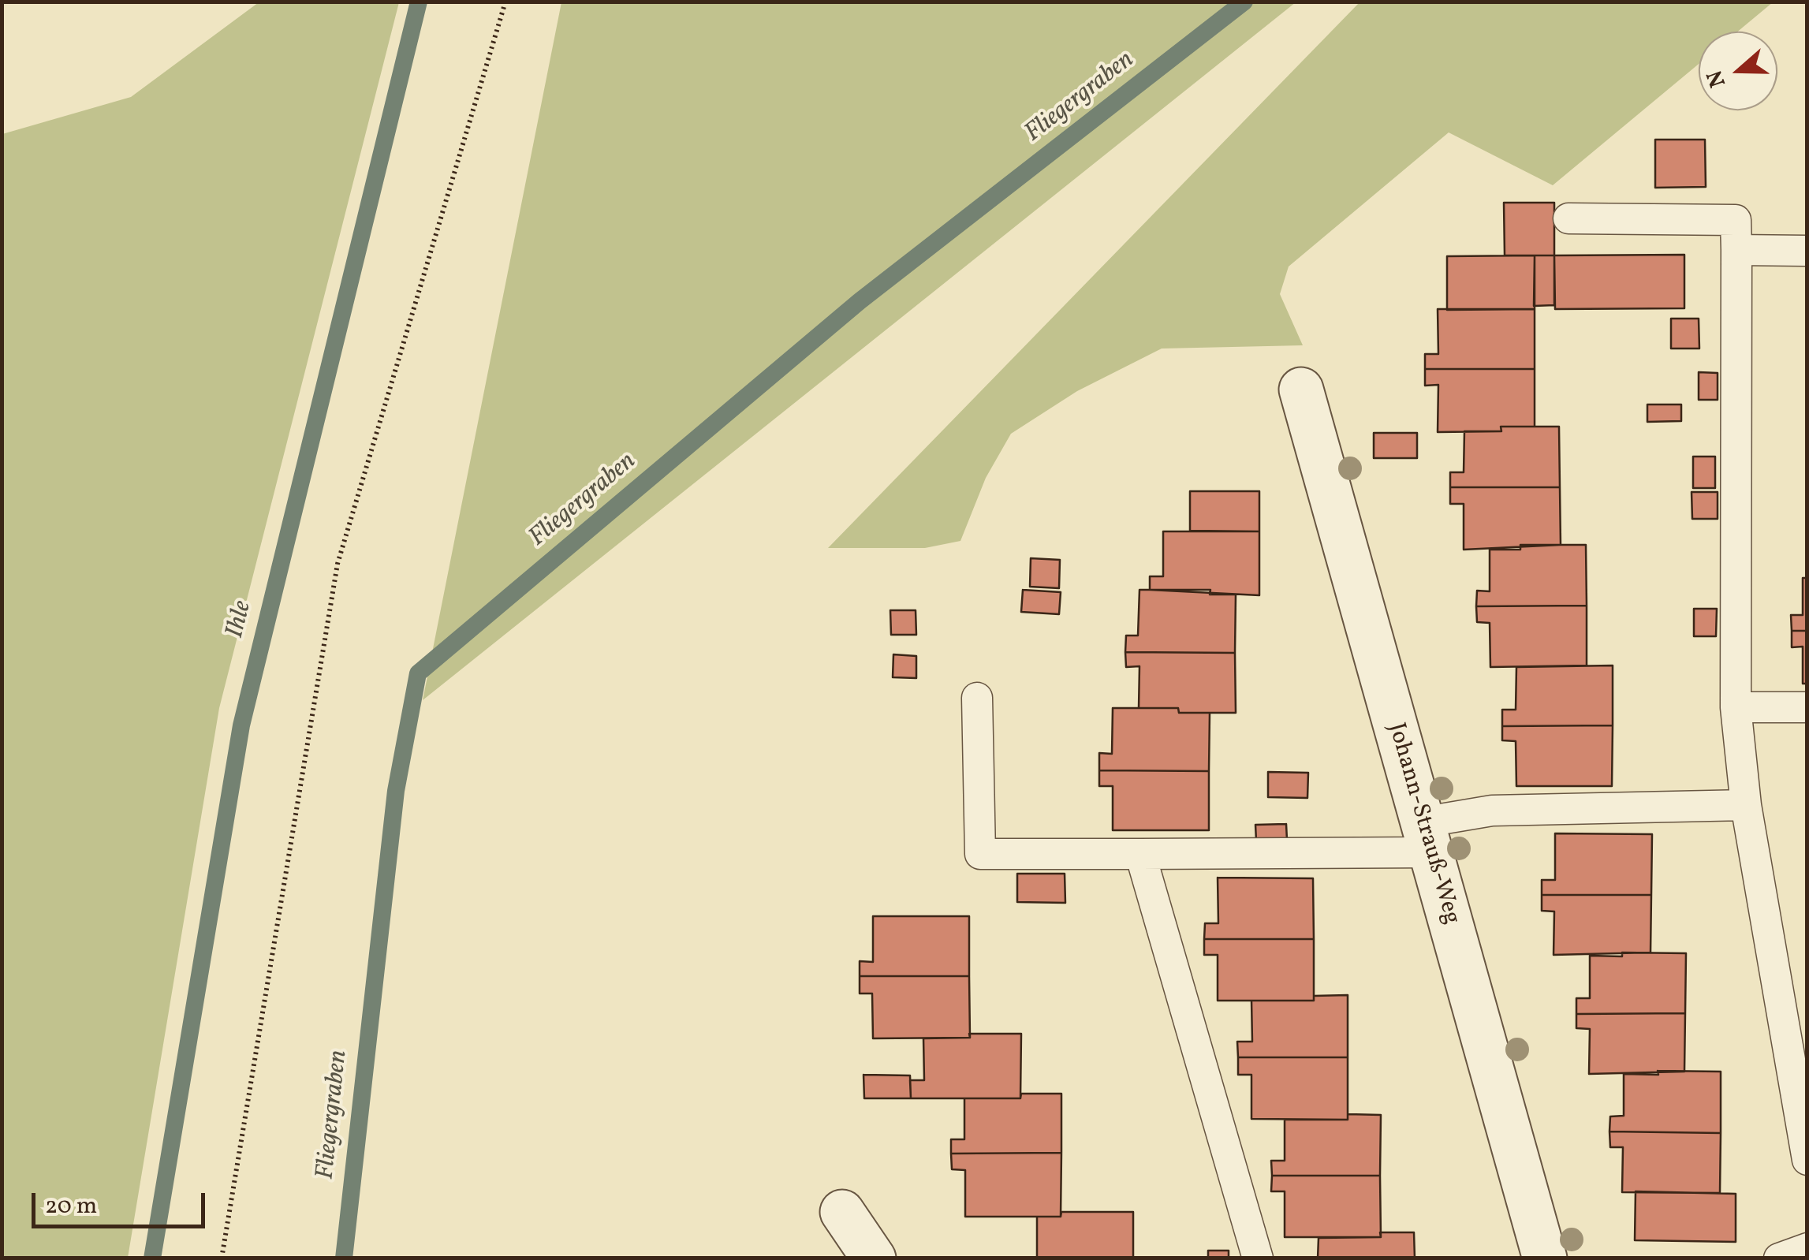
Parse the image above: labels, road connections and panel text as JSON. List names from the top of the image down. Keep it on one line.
{"streets":{"street":["Johann-Strauß-Weg"]},"water":["Fliegergraben","Ihle"],"scale_bar":"20 m","north":"left"}
